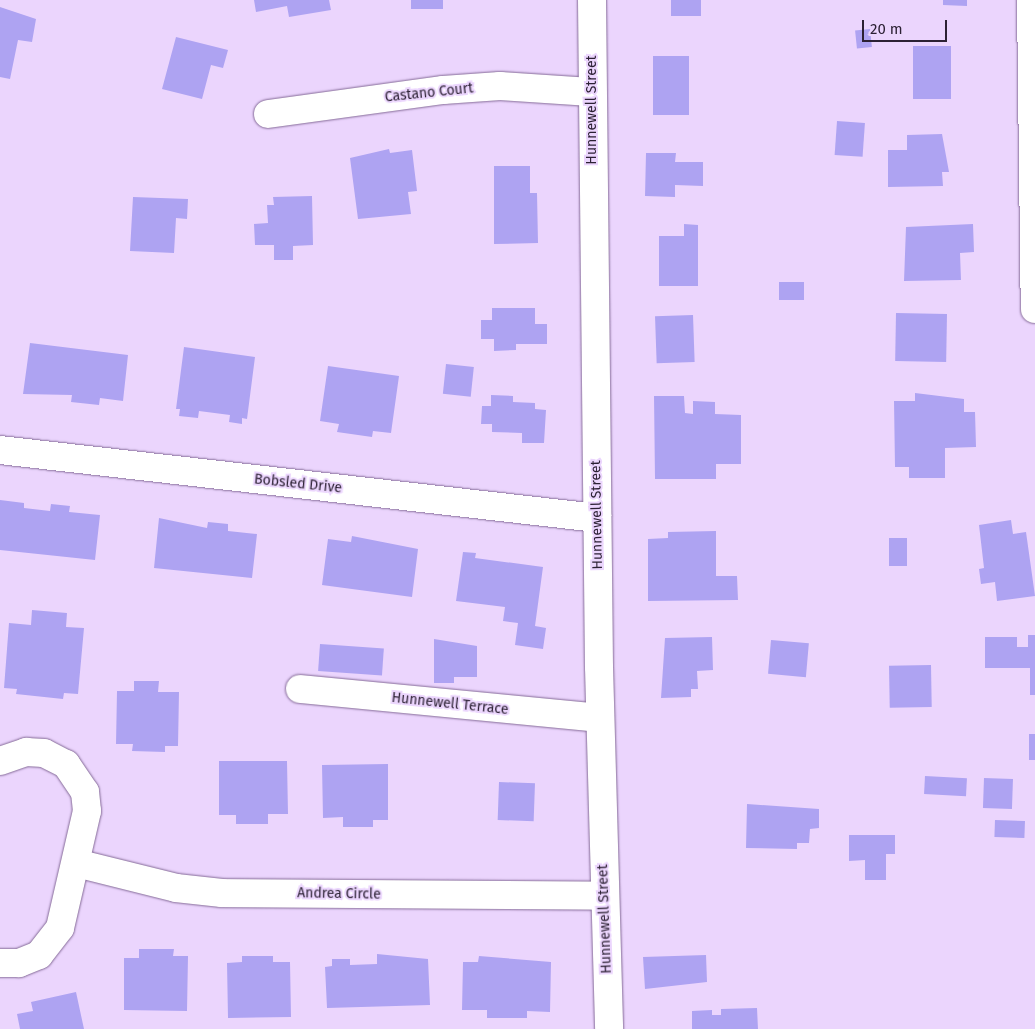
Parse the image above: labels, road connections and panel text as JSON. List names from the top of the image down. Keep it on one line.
{"streets":{"street":["Castano Court","Hunnewell Street","Bobsled Drive","Hunnewell Terrace","Andrea Circle"]},"crossings":[["Castano Court","Hunnewell Street"],["Hunnewell Street","Bobsled Drive"],["Hunnewell Street","Hunnewell Terrace"],["Hunnewell Street","Andrea Circle"]],"scale_bar":"20 m"}
